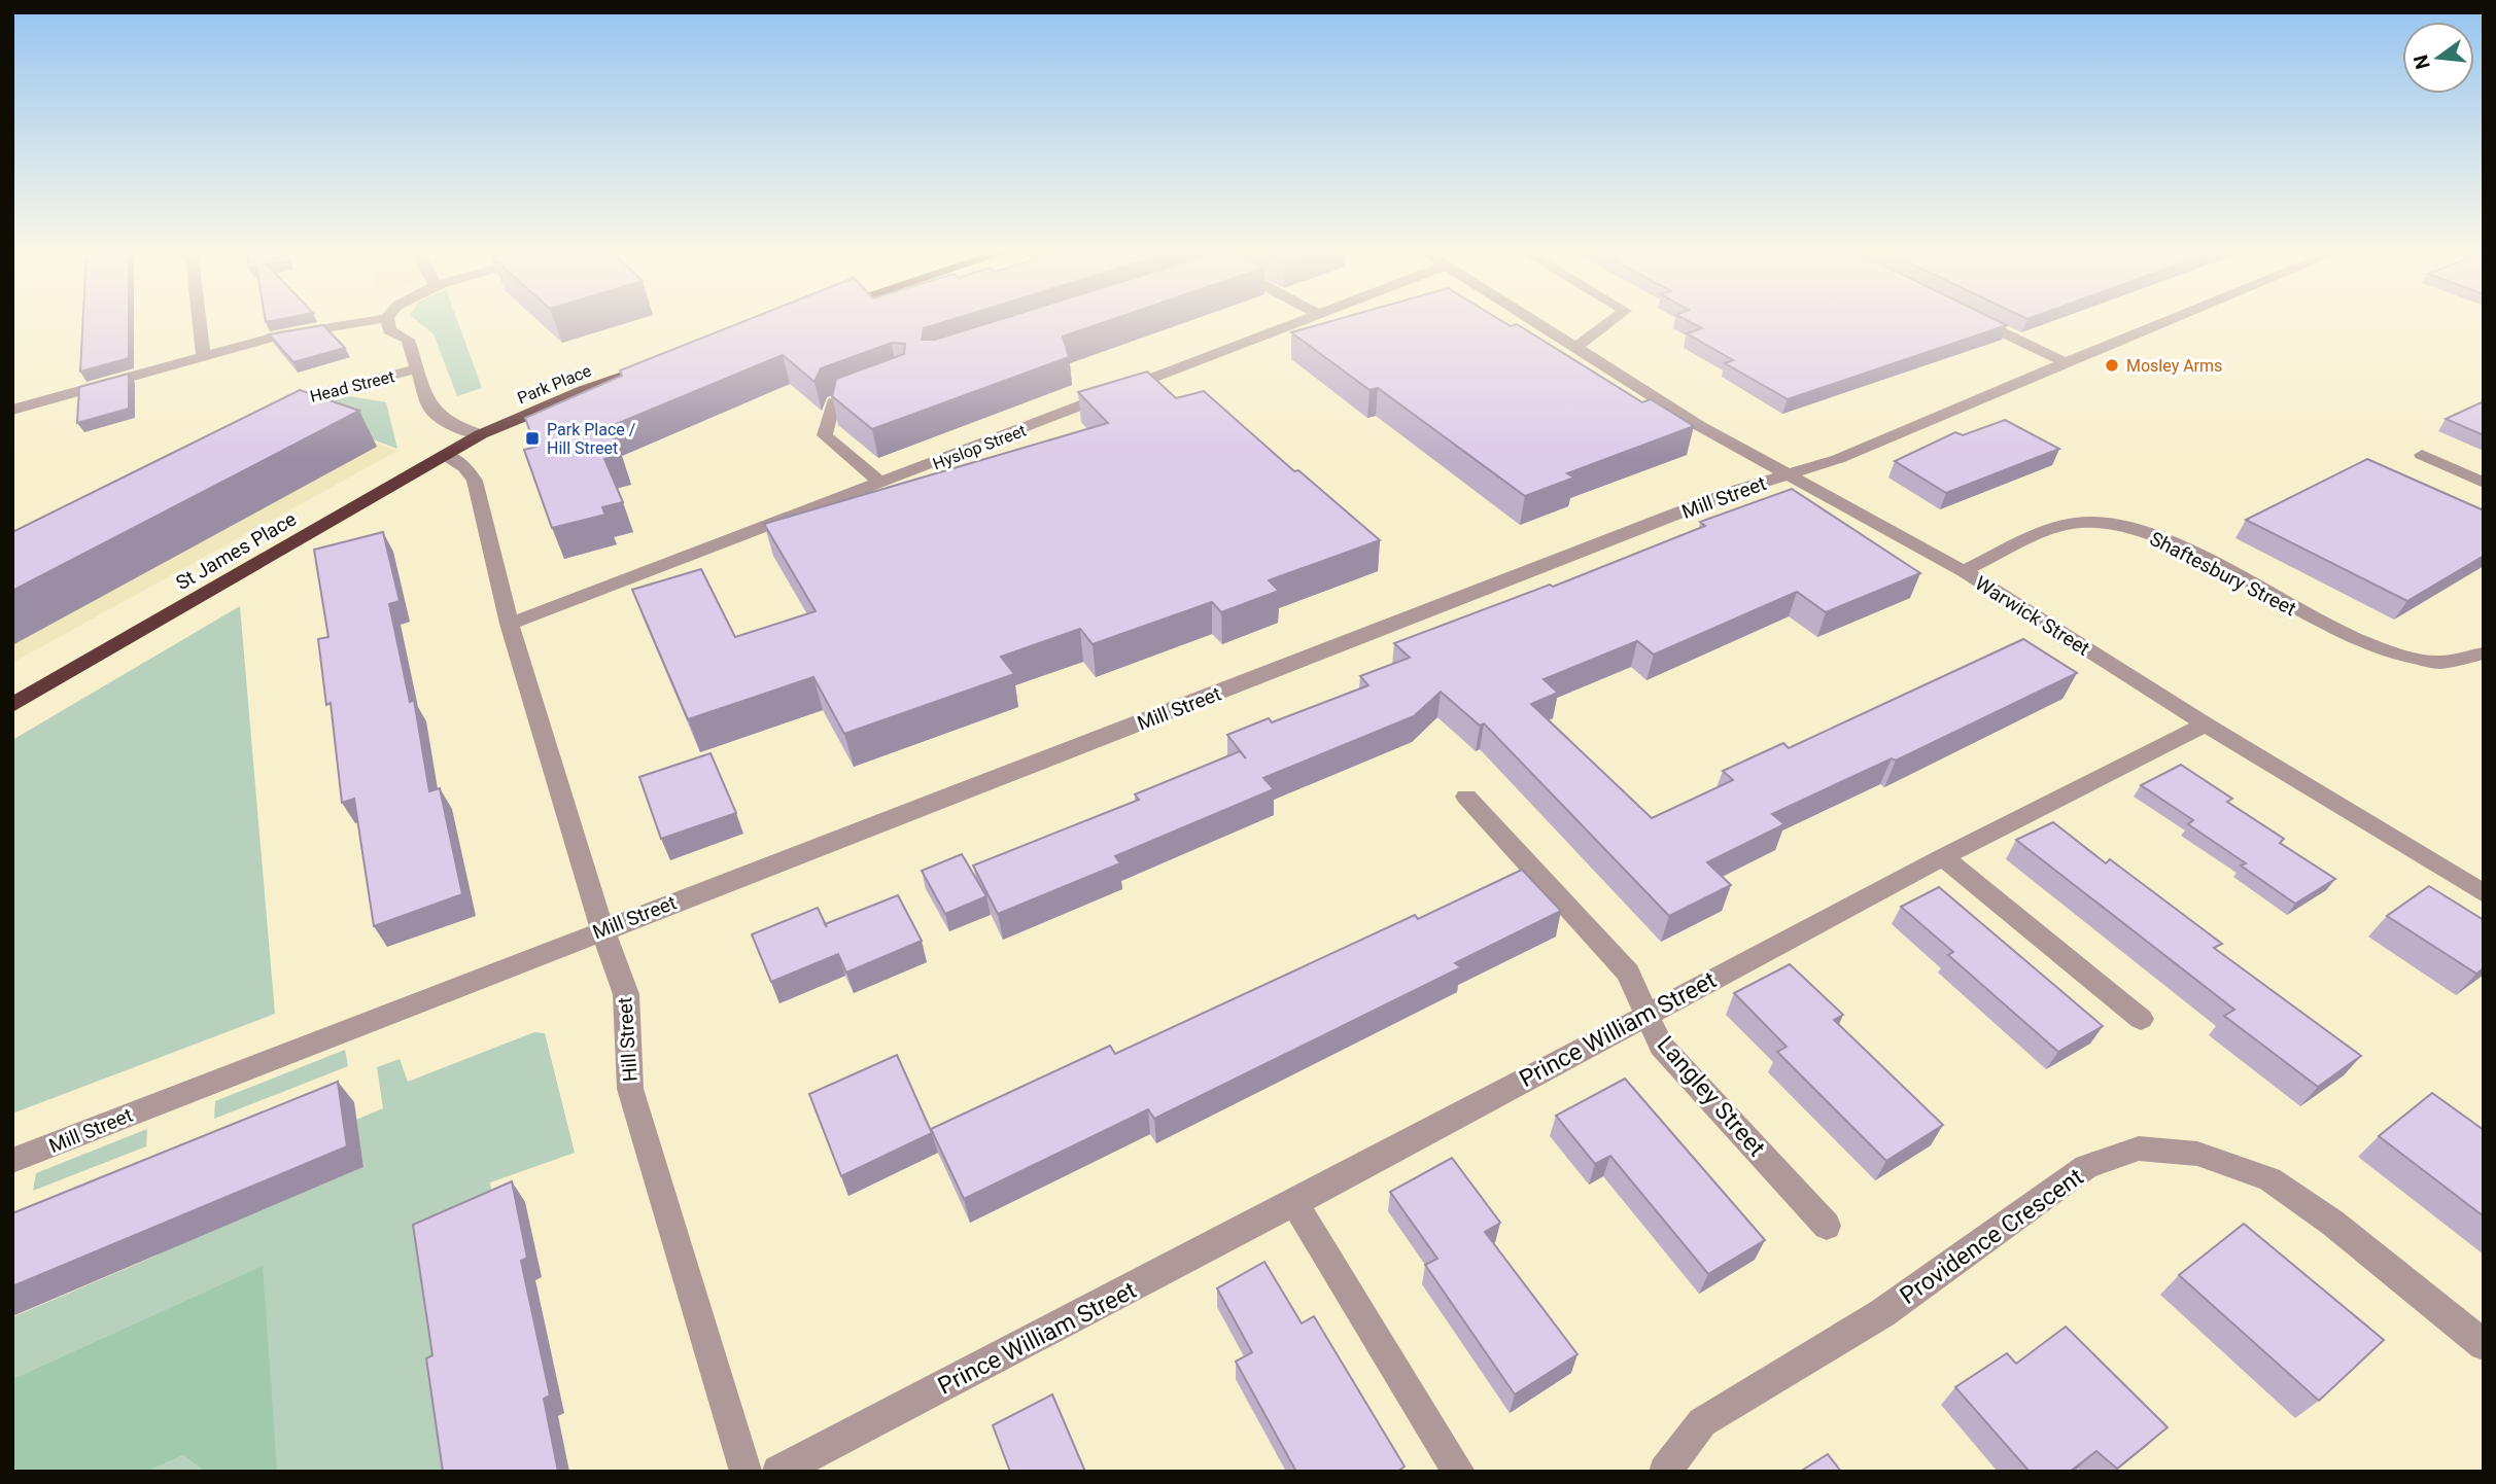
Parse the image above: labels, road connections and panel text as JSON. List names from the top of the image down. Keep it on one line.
{"streets":{"highway":["Park Place","St James Place"],"street":["Head Street","Hyslop Street","Mill Street","Shaftesbury Street","Warwick Street","Prince William Street","Hill Street","Langley Street","Providence Crescent"]},"crossings":[["Park Place","St James Place"],["Hyslop Street","Hill Street"],["Mill Street","Warwick Street"],["Mill Street","Hill Street"],["St James Place","Hill Street"],["Shaftesbury Street","Warwick Street"],["Warwick Street","Prince William Street"],["Prince William Street","Langley Street"]],"places":{"other":["Mosley Arms"],"transit":["Park Place / Hill Street"]},"north":"left"}
